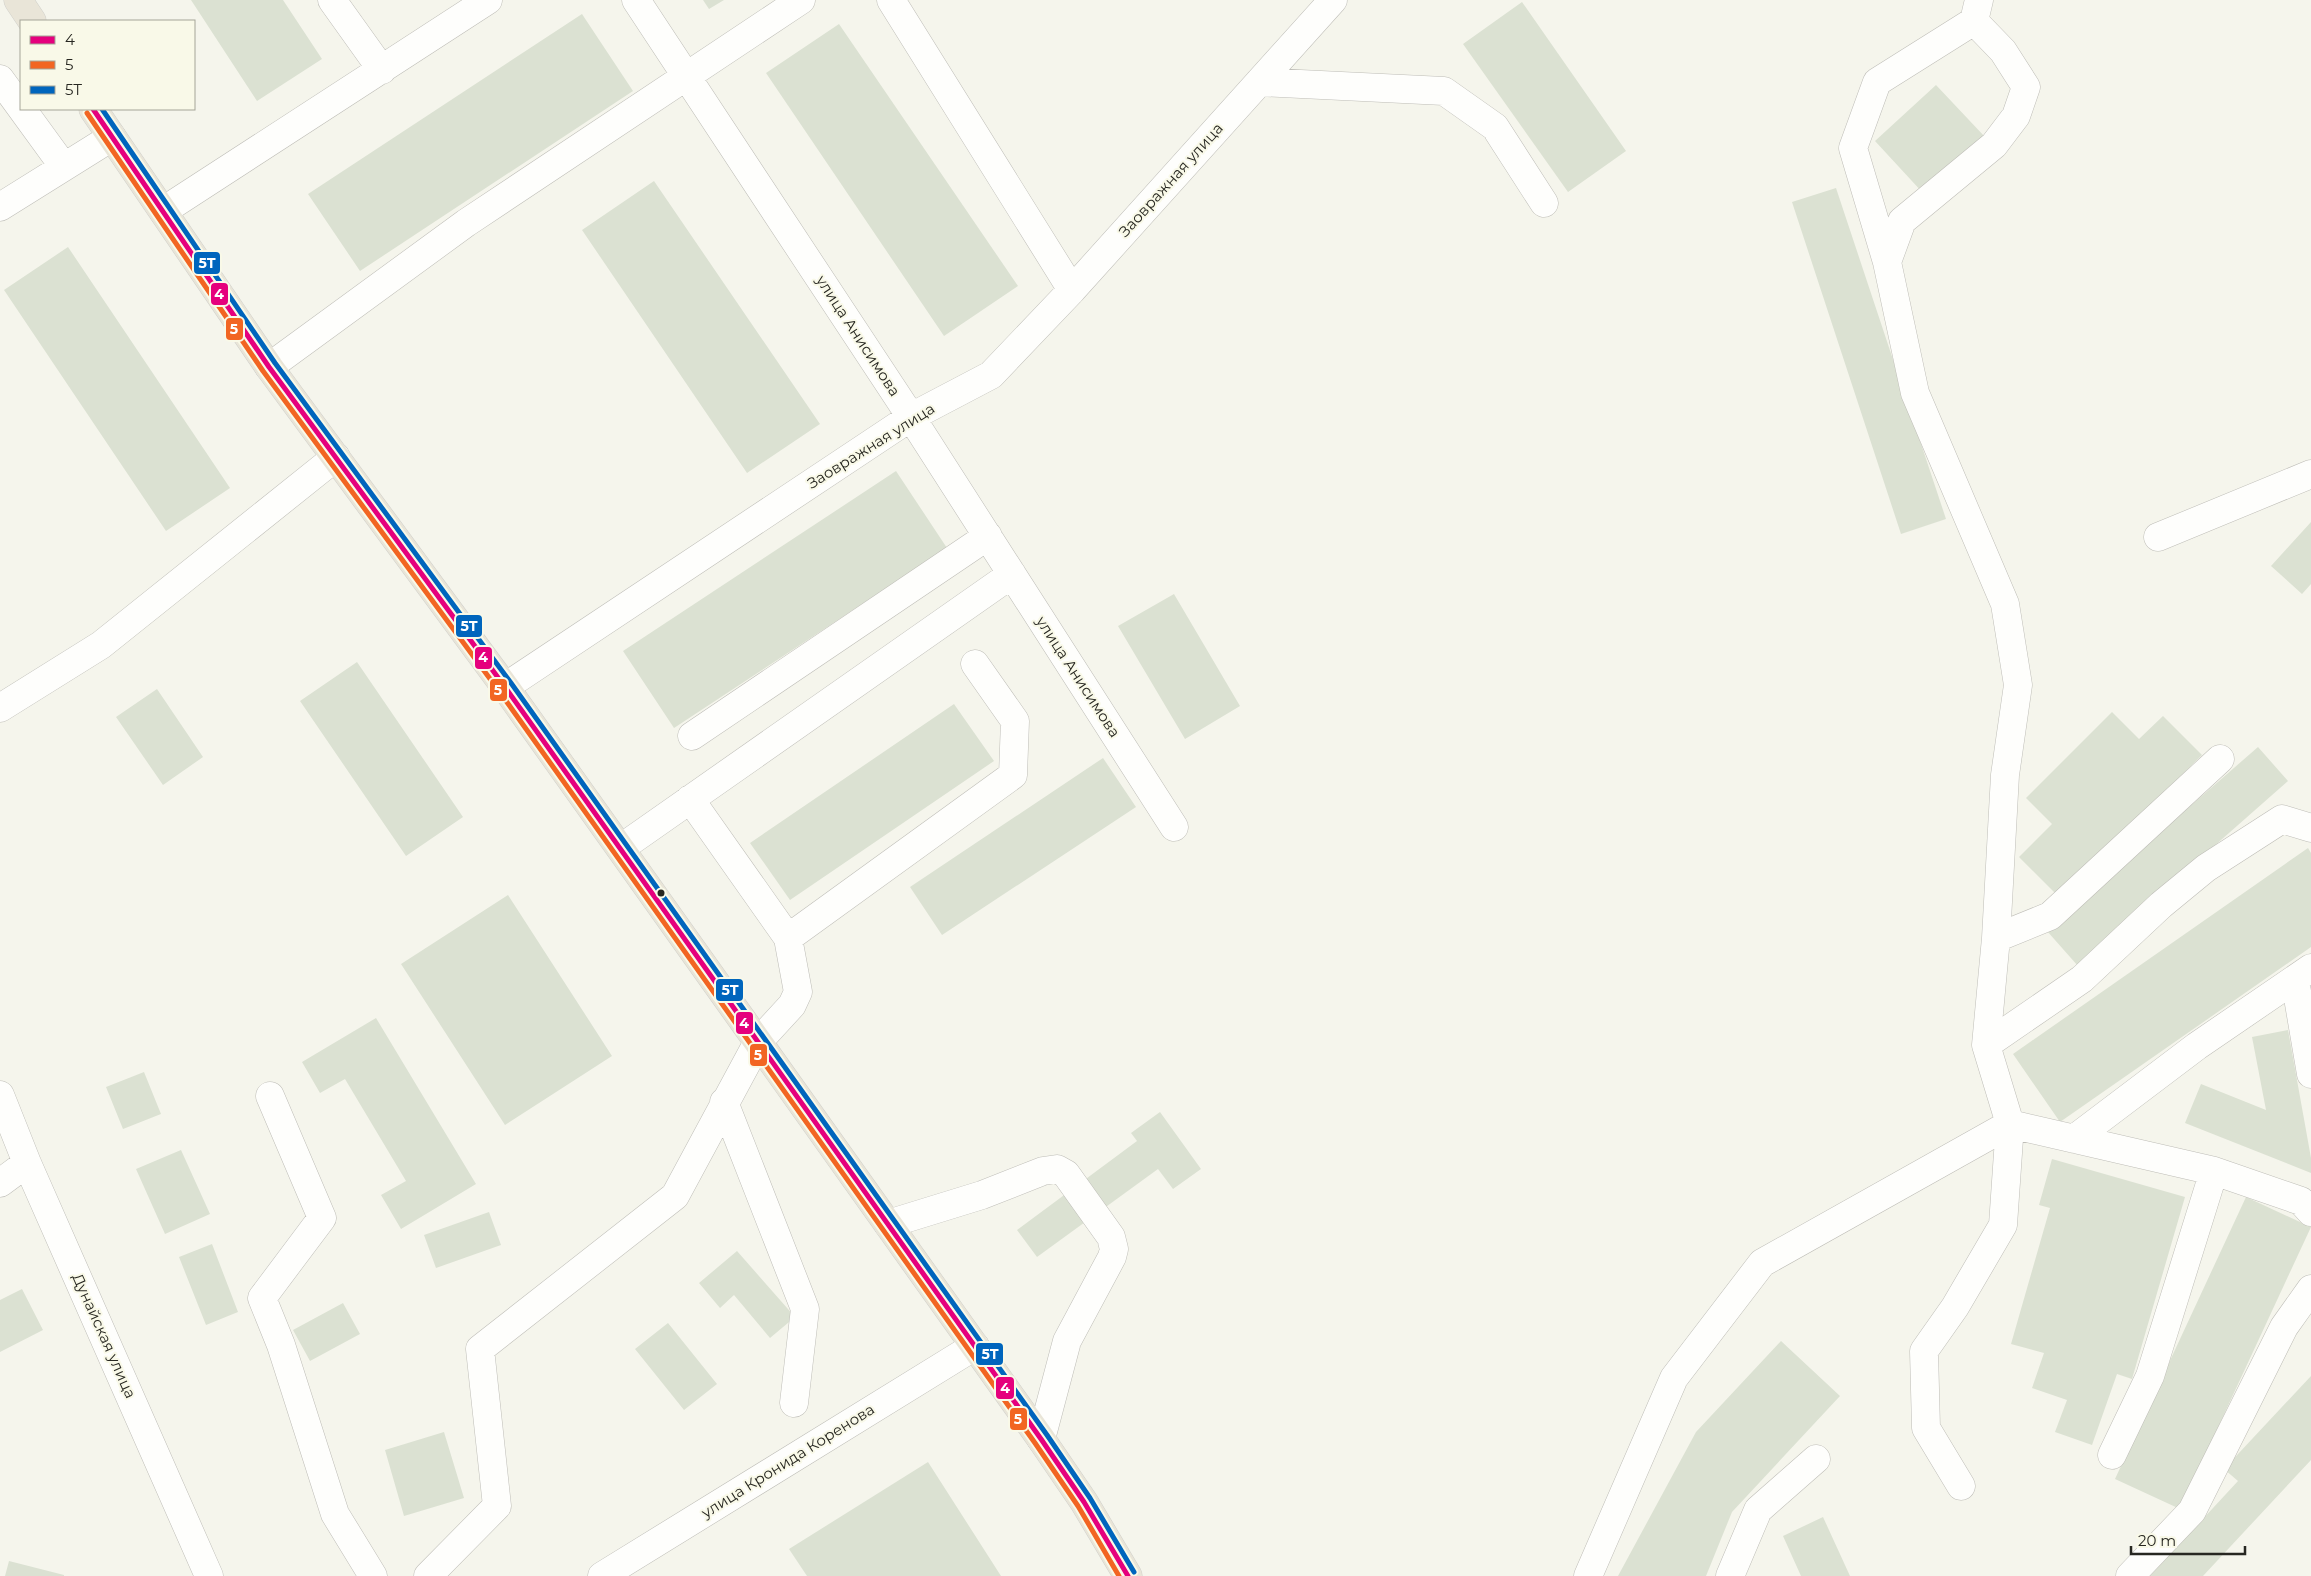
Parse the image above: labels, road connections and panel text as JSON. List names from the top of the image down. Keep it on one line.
{"streets":{"street":["Заовражная улица","улица Анисимова","Дунайская улица","улица Кронида Коренова"]},"crossings":[["Заовражная улица","улица Анисимова"]],"lines":["transit line 4","transit line 5Т","transit line 5"],"legend":["4","5","5Т"],"scale_bar":"20 m"}
